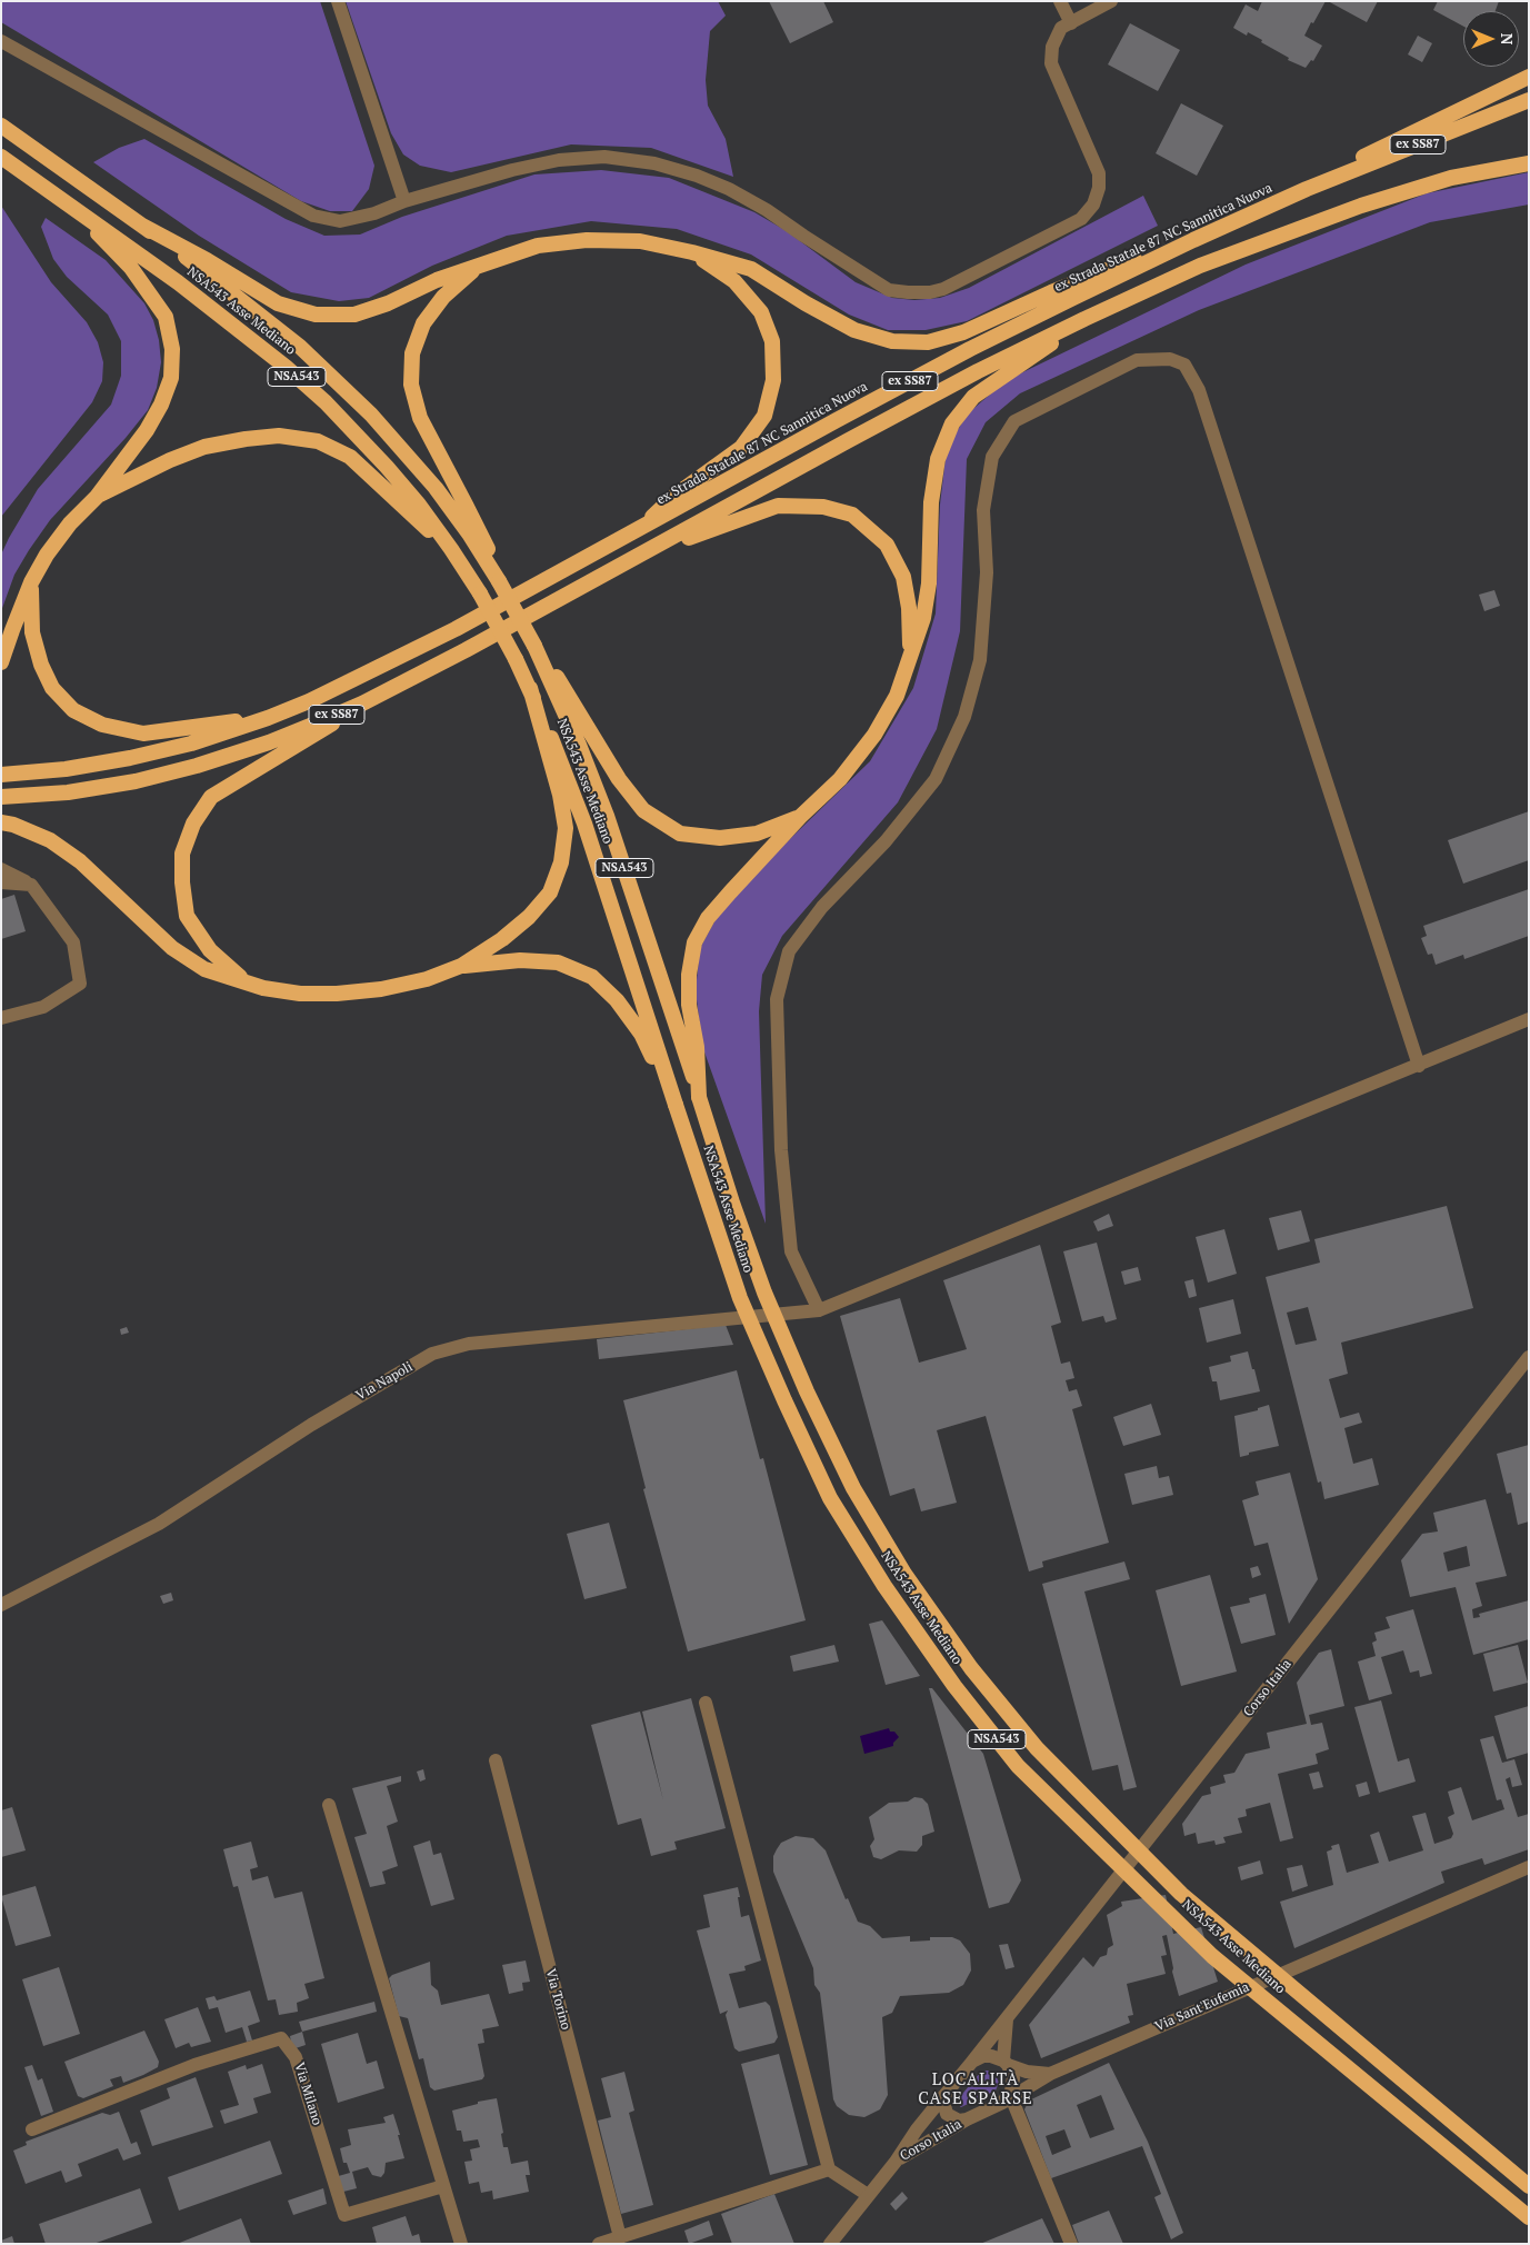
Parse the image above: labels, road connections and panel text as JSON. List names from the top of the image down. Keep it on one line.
{"streets":{"highway":["ex SS87","ex Strada Statale 87 NC Sannitica Nuova","NSA543 Asse Mediano","NSA543"],"street":["Via Napoli","Corso Italia","Via Torino","Via Sant'Eufemia","Via Milano"]},"crossings":[["Corso Italia","Via Sant'Eufemia"]],"districts":["LOCALITÀ CASE SPARSE"],"north":"right"}
